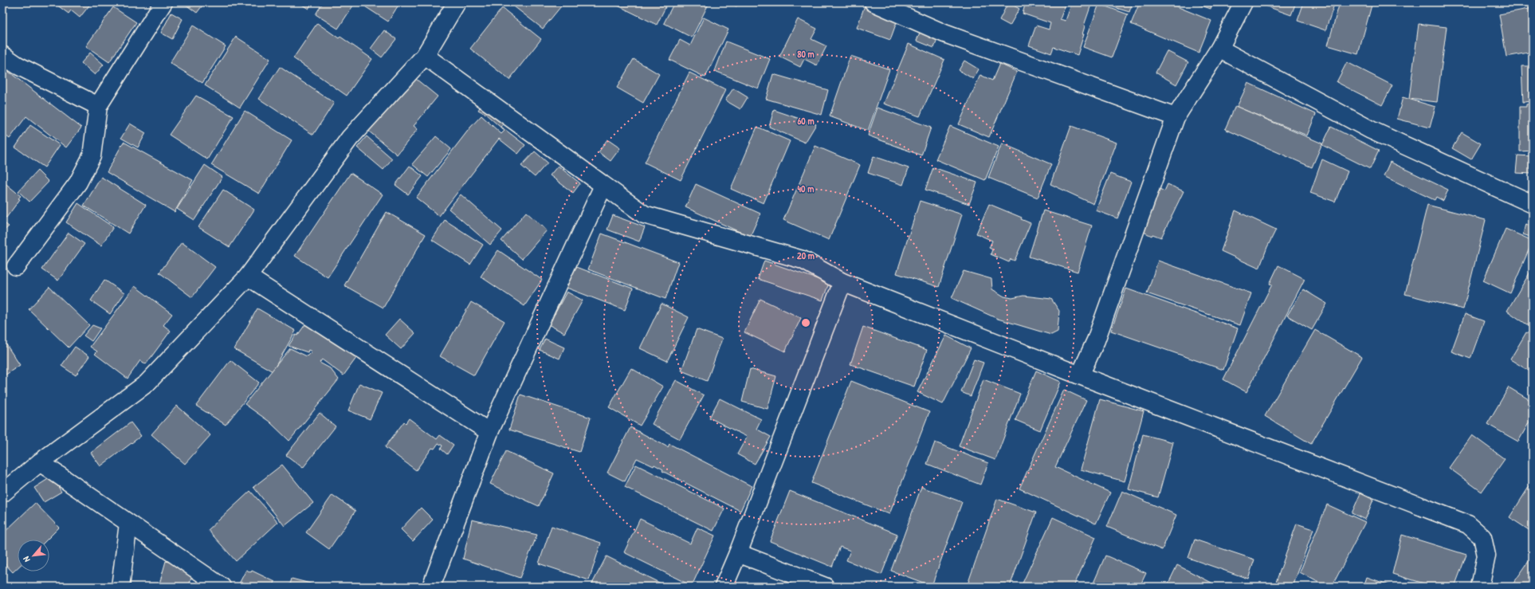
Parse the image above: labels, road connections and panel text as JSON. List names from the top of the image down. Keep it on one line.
{"north":"bottom left","rings":["80 m","60 m","40 m","20 m"]}
